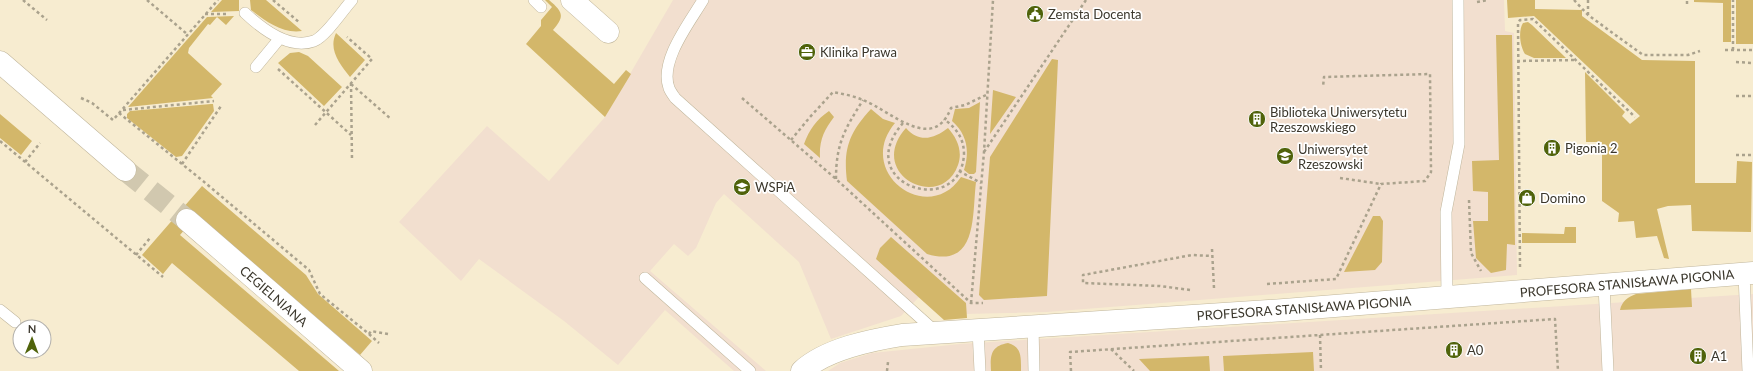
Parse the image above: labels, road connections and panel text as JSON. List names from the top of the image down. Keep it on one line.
{"streets":{"street":["PROFESORA STANISŁAWA PIGONIA","CEGIELNIANA"]},"places":{"public building":["Zemsta Docenta"],"office":["Klinika Prawa"],"building":["Biblioteka Uniwersytetu Rzeszowskiego","Pigonia 2","A0","A1"],"school or university":["Uniwersytet Rzeszowski","WSPiA"],"shop":["Domino"]},"north":"top"}
